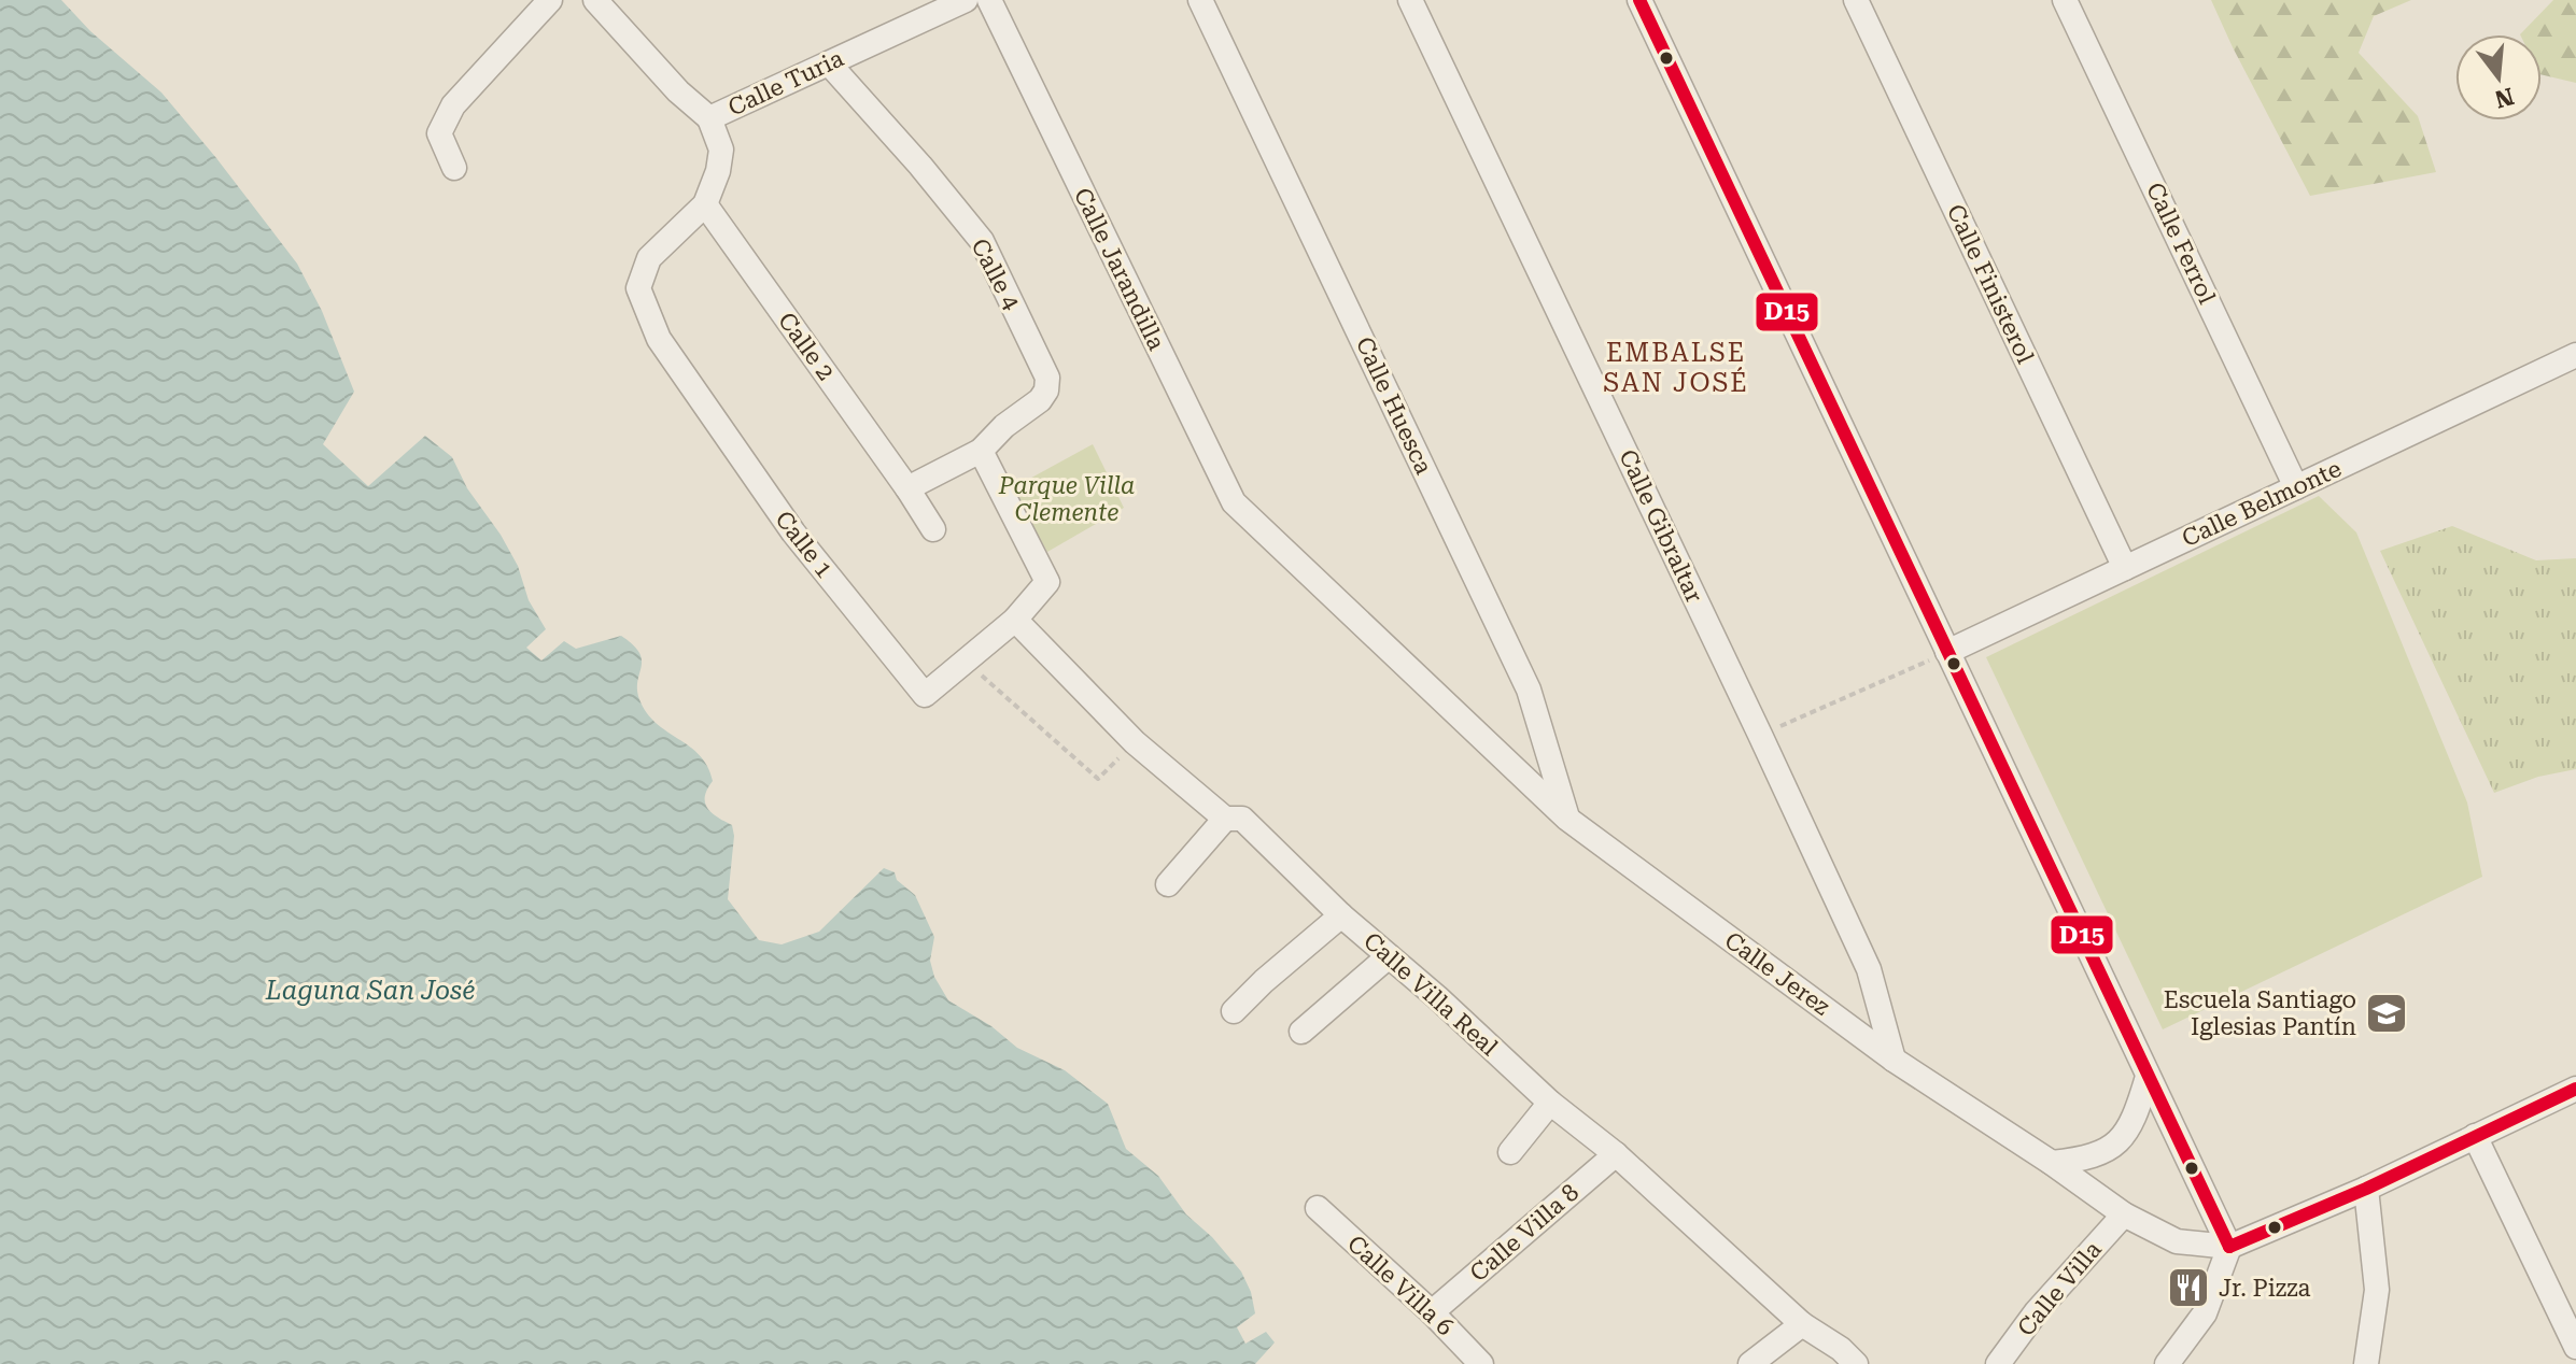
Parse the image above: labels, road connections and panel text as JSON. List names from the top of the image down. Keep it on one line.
{"streets":{"street":["Calle Turia","Calle Ferrol","Calle Jarandilla","Calle 4","Calle Finisterol","Calle 2","Calle Huesca","Calle Belmonte","Calle Gibraltar","Calle 1","Calle Jerez","Calle Villa Real","Calle Villa 8","Calle Villa 6","Calle Villa"]},"crossings":[["Calle Turia","Calle 4"],["Calle Turia","Calle 1"],["Calle Ferrol","Calle Belmonte"],["Calle Jarandilla","Calle Jerez"],["Calle 4","Calle 1"],["Calle Finisterol","Calle Belmonte"],["Calle 2","Calle 1"],["Calle Huesca","Calle Jerez"],["Calle Gibraltar","Calle Jerez"],["Calle 1","Calle Villa Real"],["Calle Jerez","Calle Villa"],["Calle Villa Real","Calle Villa 8"],["Calle Villa 8","Calle Villa 6"]],"districts":["EMBALSE SAN JOSÉ"],"water":["Laguna San José"],"parks":["Parque Villa Clemente"],"places":{"school or university":["Escuela Santiago Iglesias Pantín"],"restaurant":["Jr. Pizza"]},"lines":["transit line D15"],"north":"bottom"}
